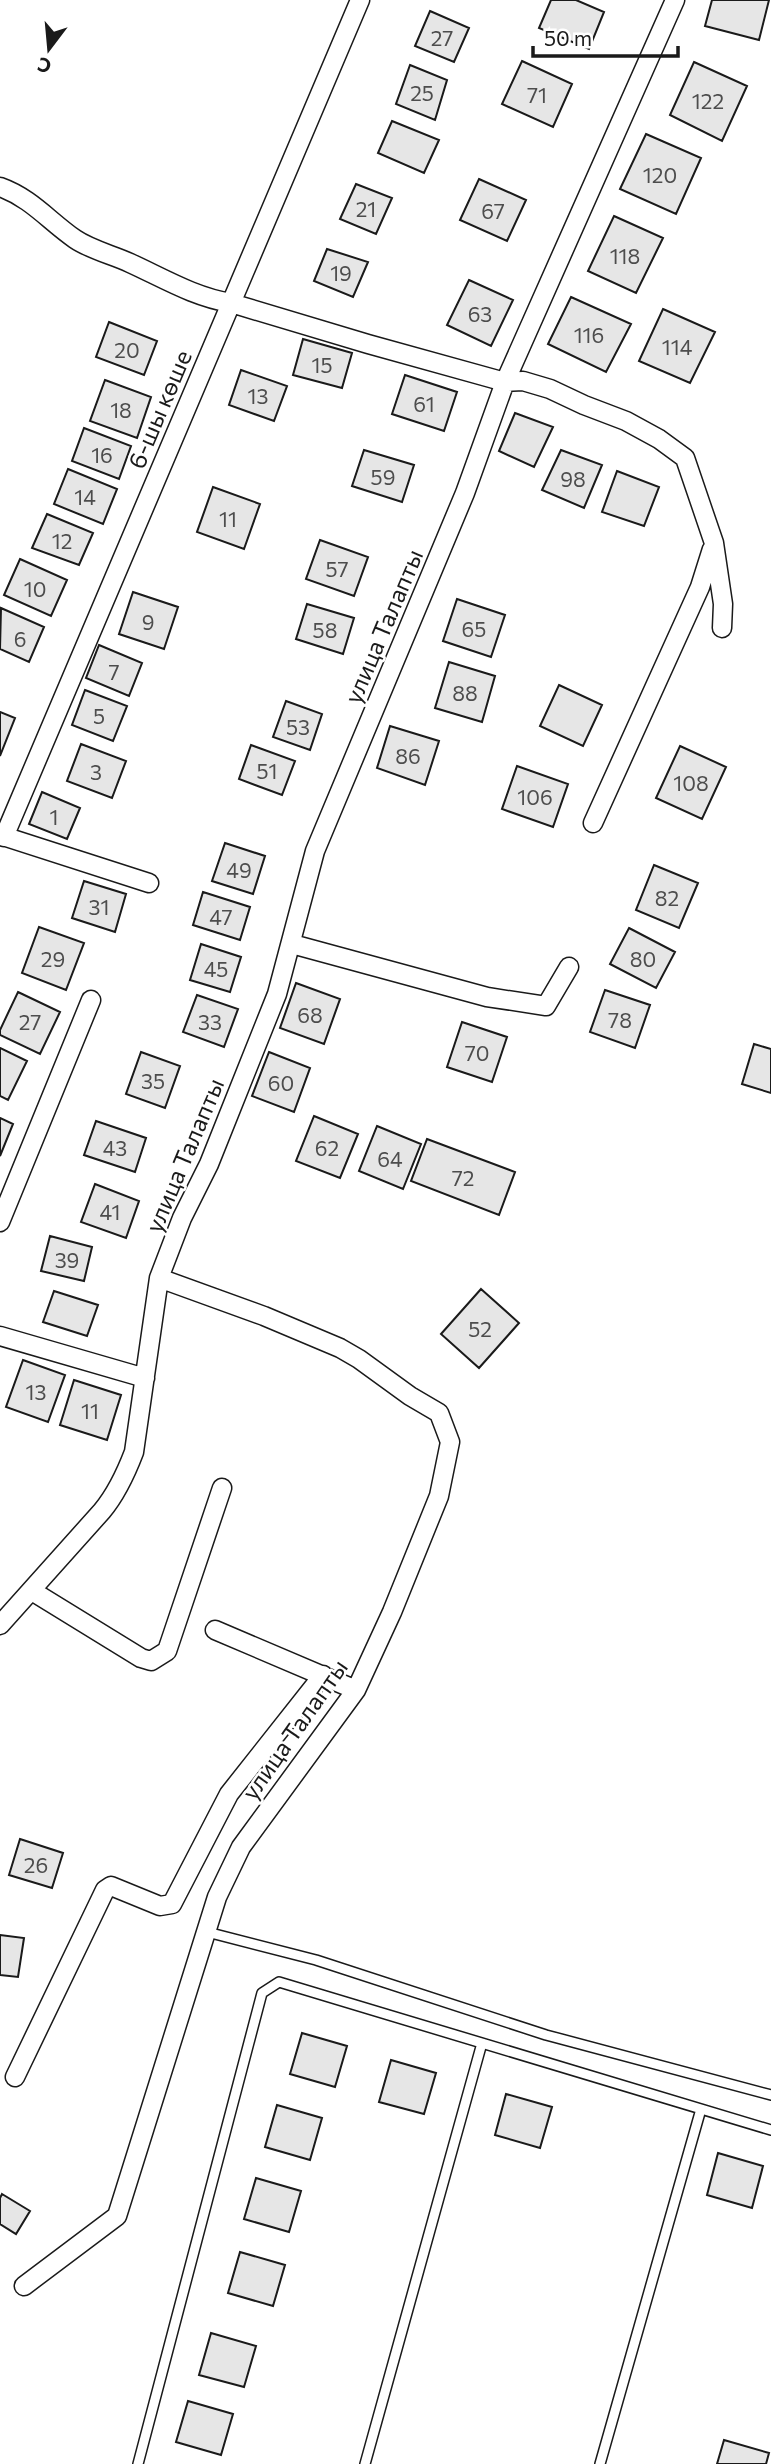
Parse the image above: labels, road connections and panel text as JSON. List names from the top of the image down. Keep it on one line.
{"streets":{"street":["6-шы көше","улица Талапты"]},"house_numbers":["27","25","71","122","120","21","67","118","19","63","116","114","20","15","13","61","18","16","59","98","14","11","12","57","10","9","65","58","6","7","88","5","53","86","51","3","108","106","1","49","82","31","47","29","80","45","68","78","27","33","70","35","60","43","62","64","72","41","39","52","13","11","26"],"scale_bar":"50 m","north":"bottom"}
